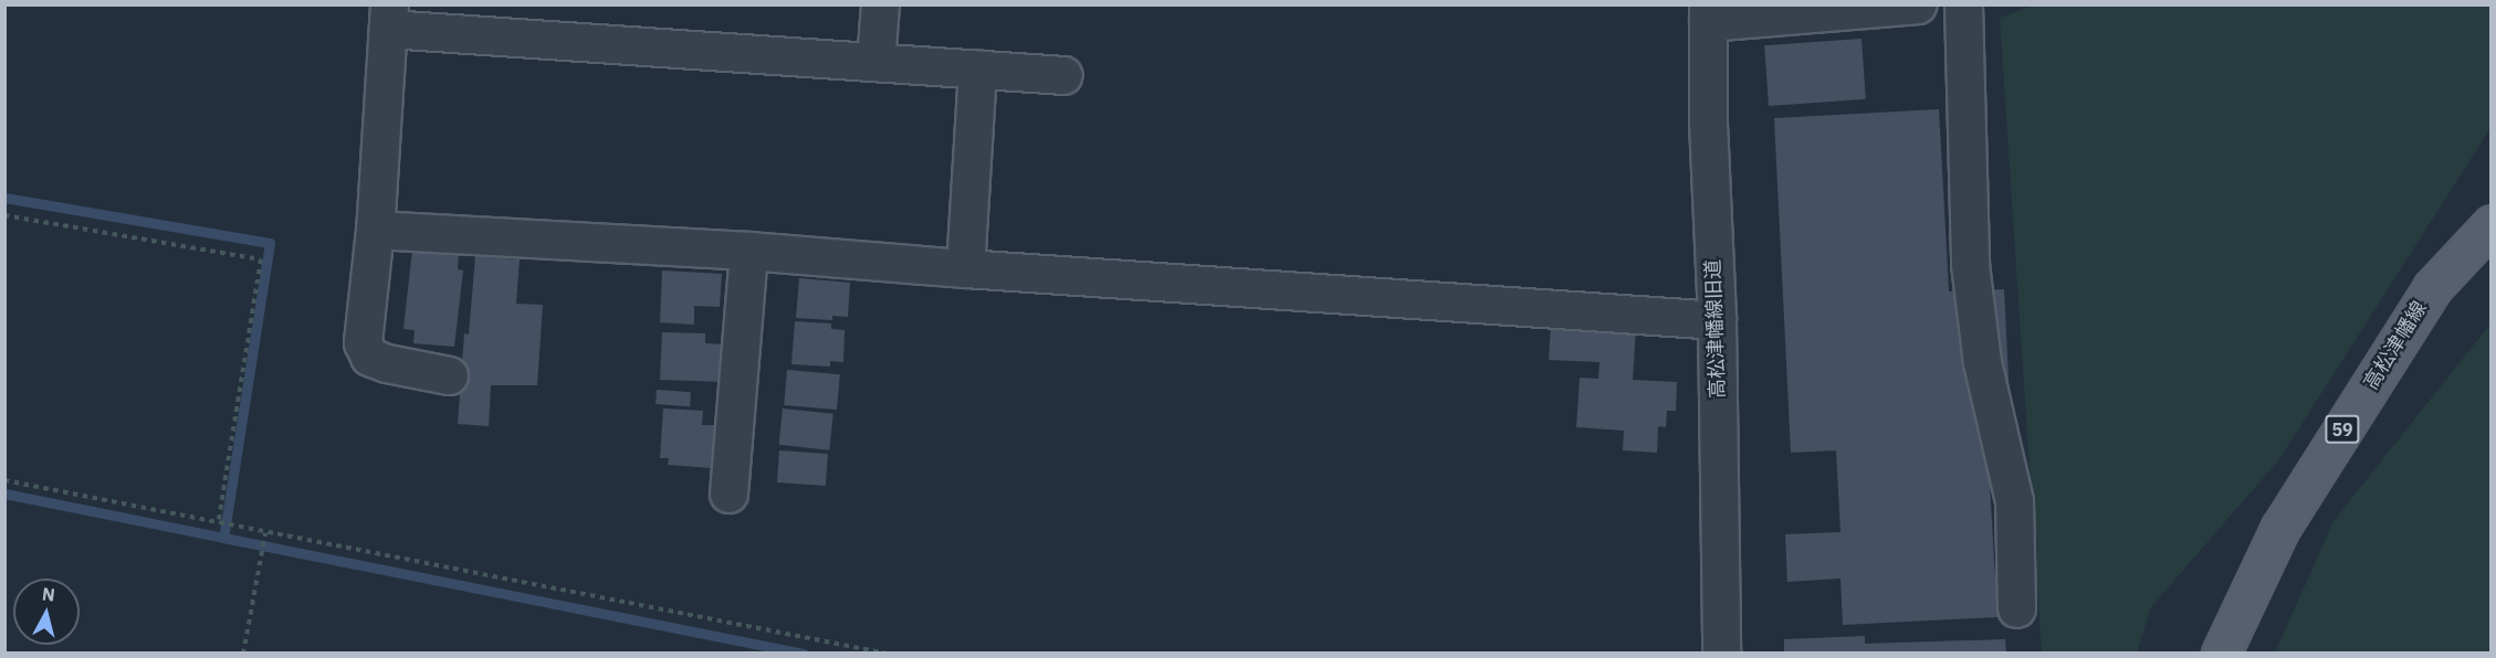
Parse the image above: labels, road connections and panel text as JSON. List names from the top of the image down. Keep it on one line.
{"streets":{"main road":["高松津幡線","59"],"street":["高松津幡線旧道"]},"north":"top"}
